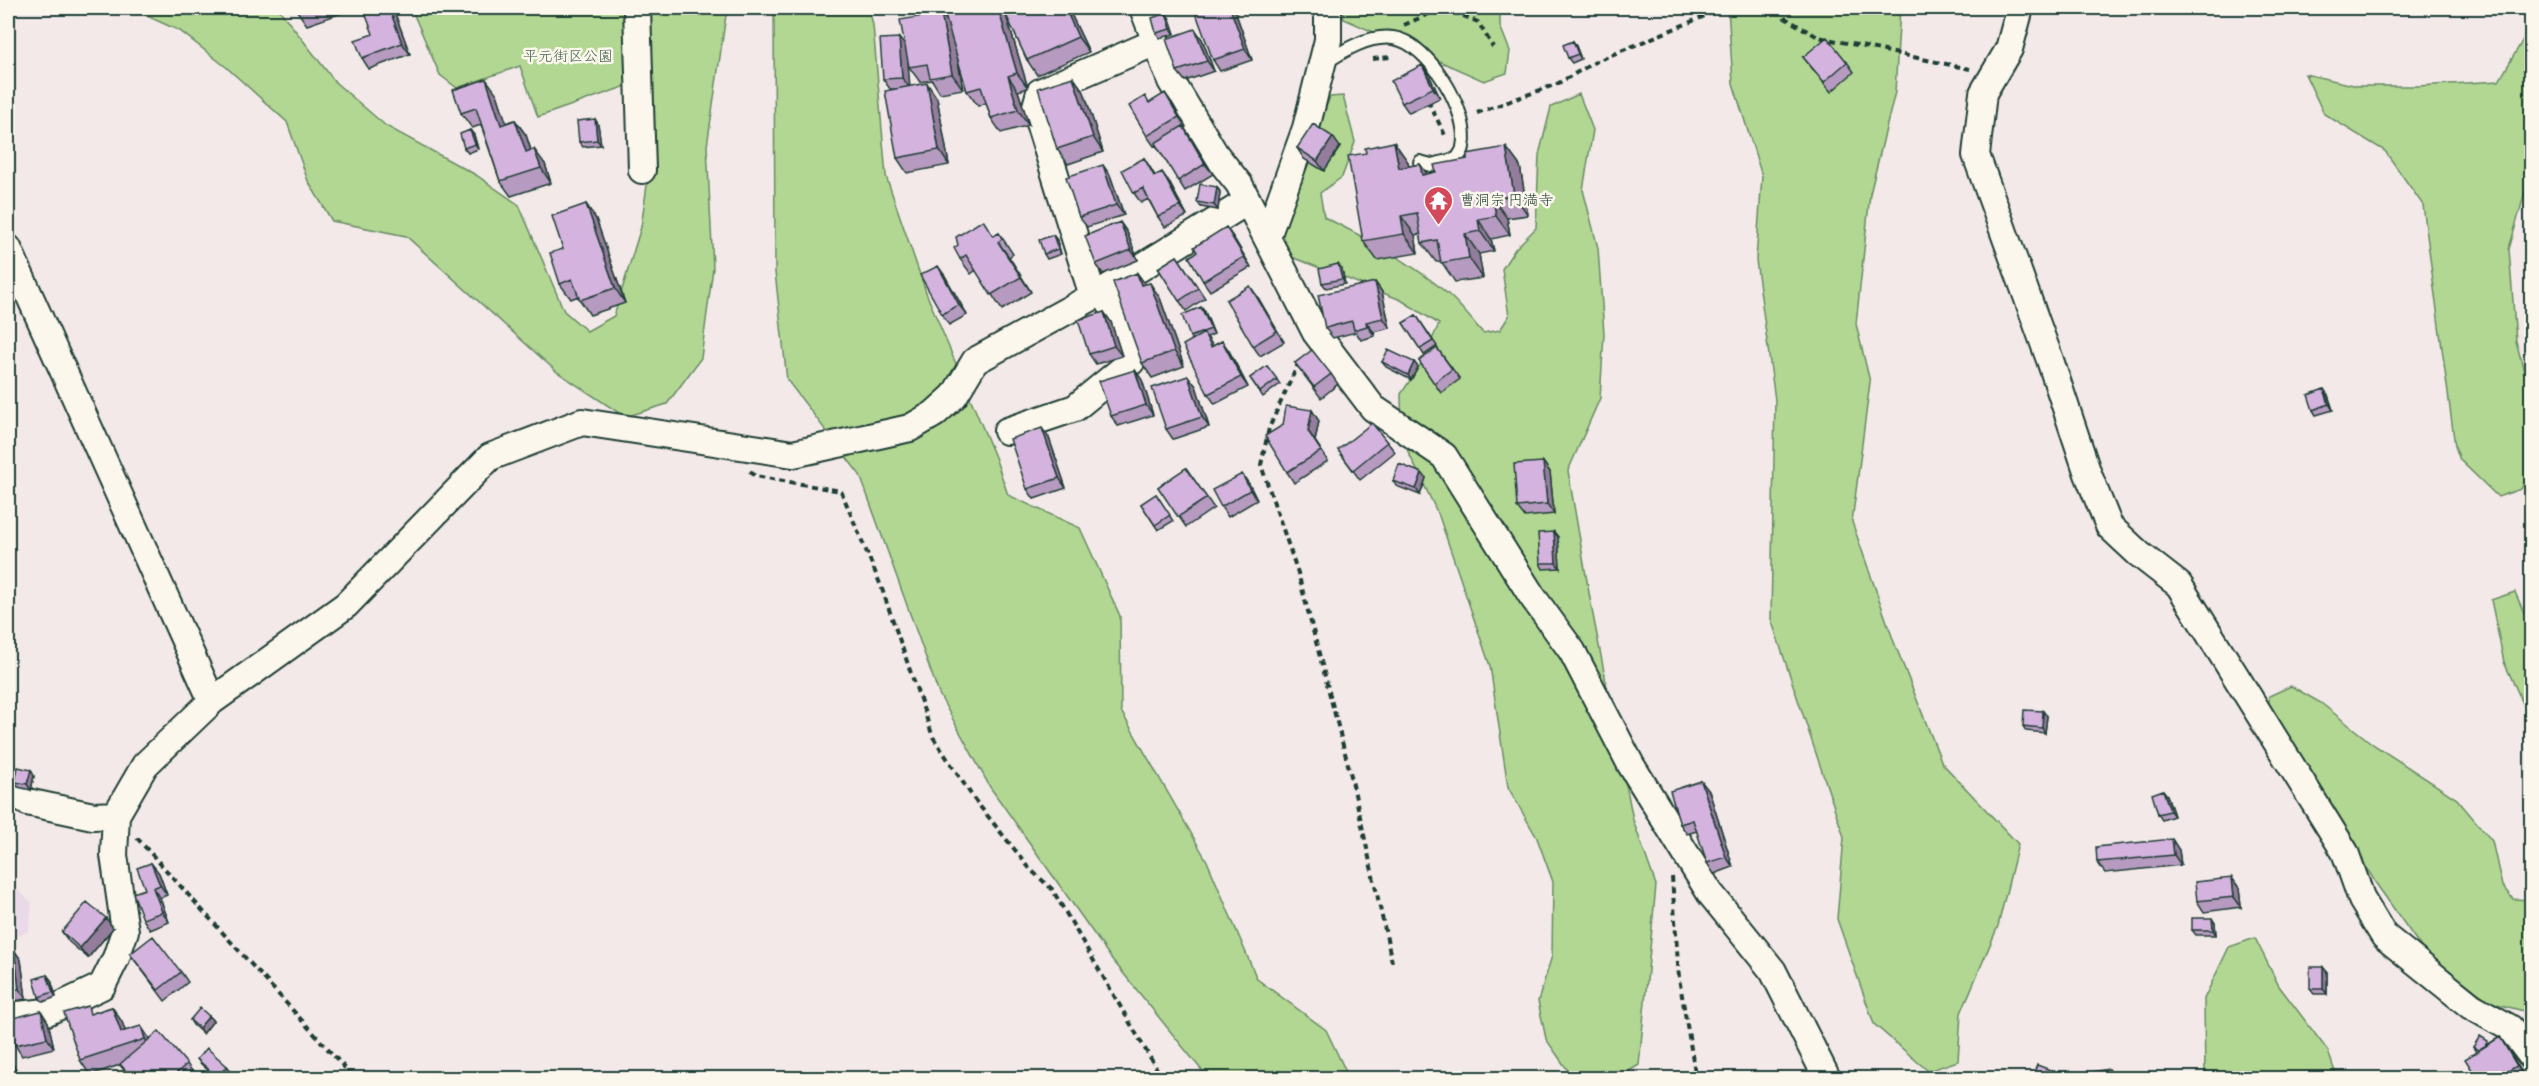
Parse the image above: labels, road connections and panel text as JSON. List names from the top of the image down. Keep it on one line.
{"parks":["平元街区公園"],"places":{"temple":["曹洞宗 円満寺"]}}
